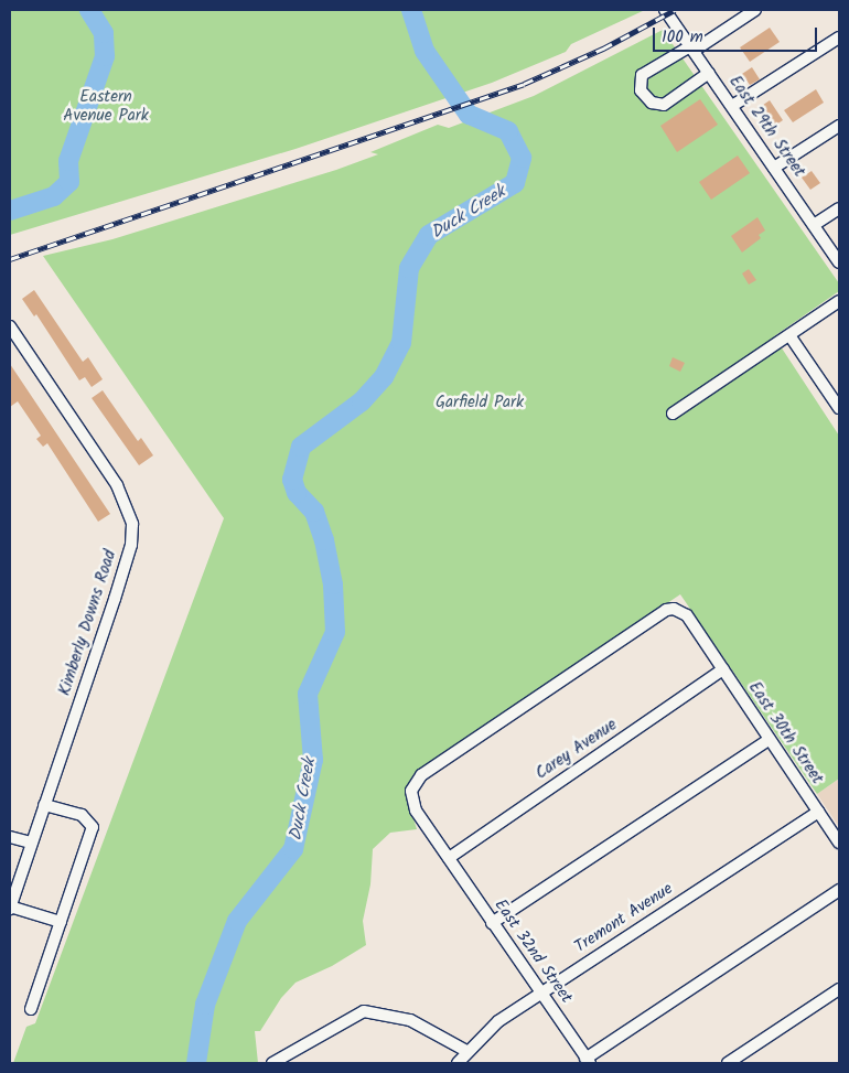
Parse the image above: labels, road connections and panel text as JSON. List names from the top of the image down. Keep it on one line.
{"streets":{"street":["East 29th Street","Kimberly Downs Road","East 30th Street","Carey Avenue","Tremont Avenue","East 32nd Street"]},"crossings":[["East 30th Street","Carey Avenue"],["East 30th Street","Tremont Avenue"],["East 30th Street","East 32nd Street"],["Carey Avenue","East 32nd Street"],["Tremont Avenue","East 32nd Street"]],"water":["Duck Creek"],"parks":["Eastern Avenue Park","Garfield Park"],"scale_bar":"100 m"}
